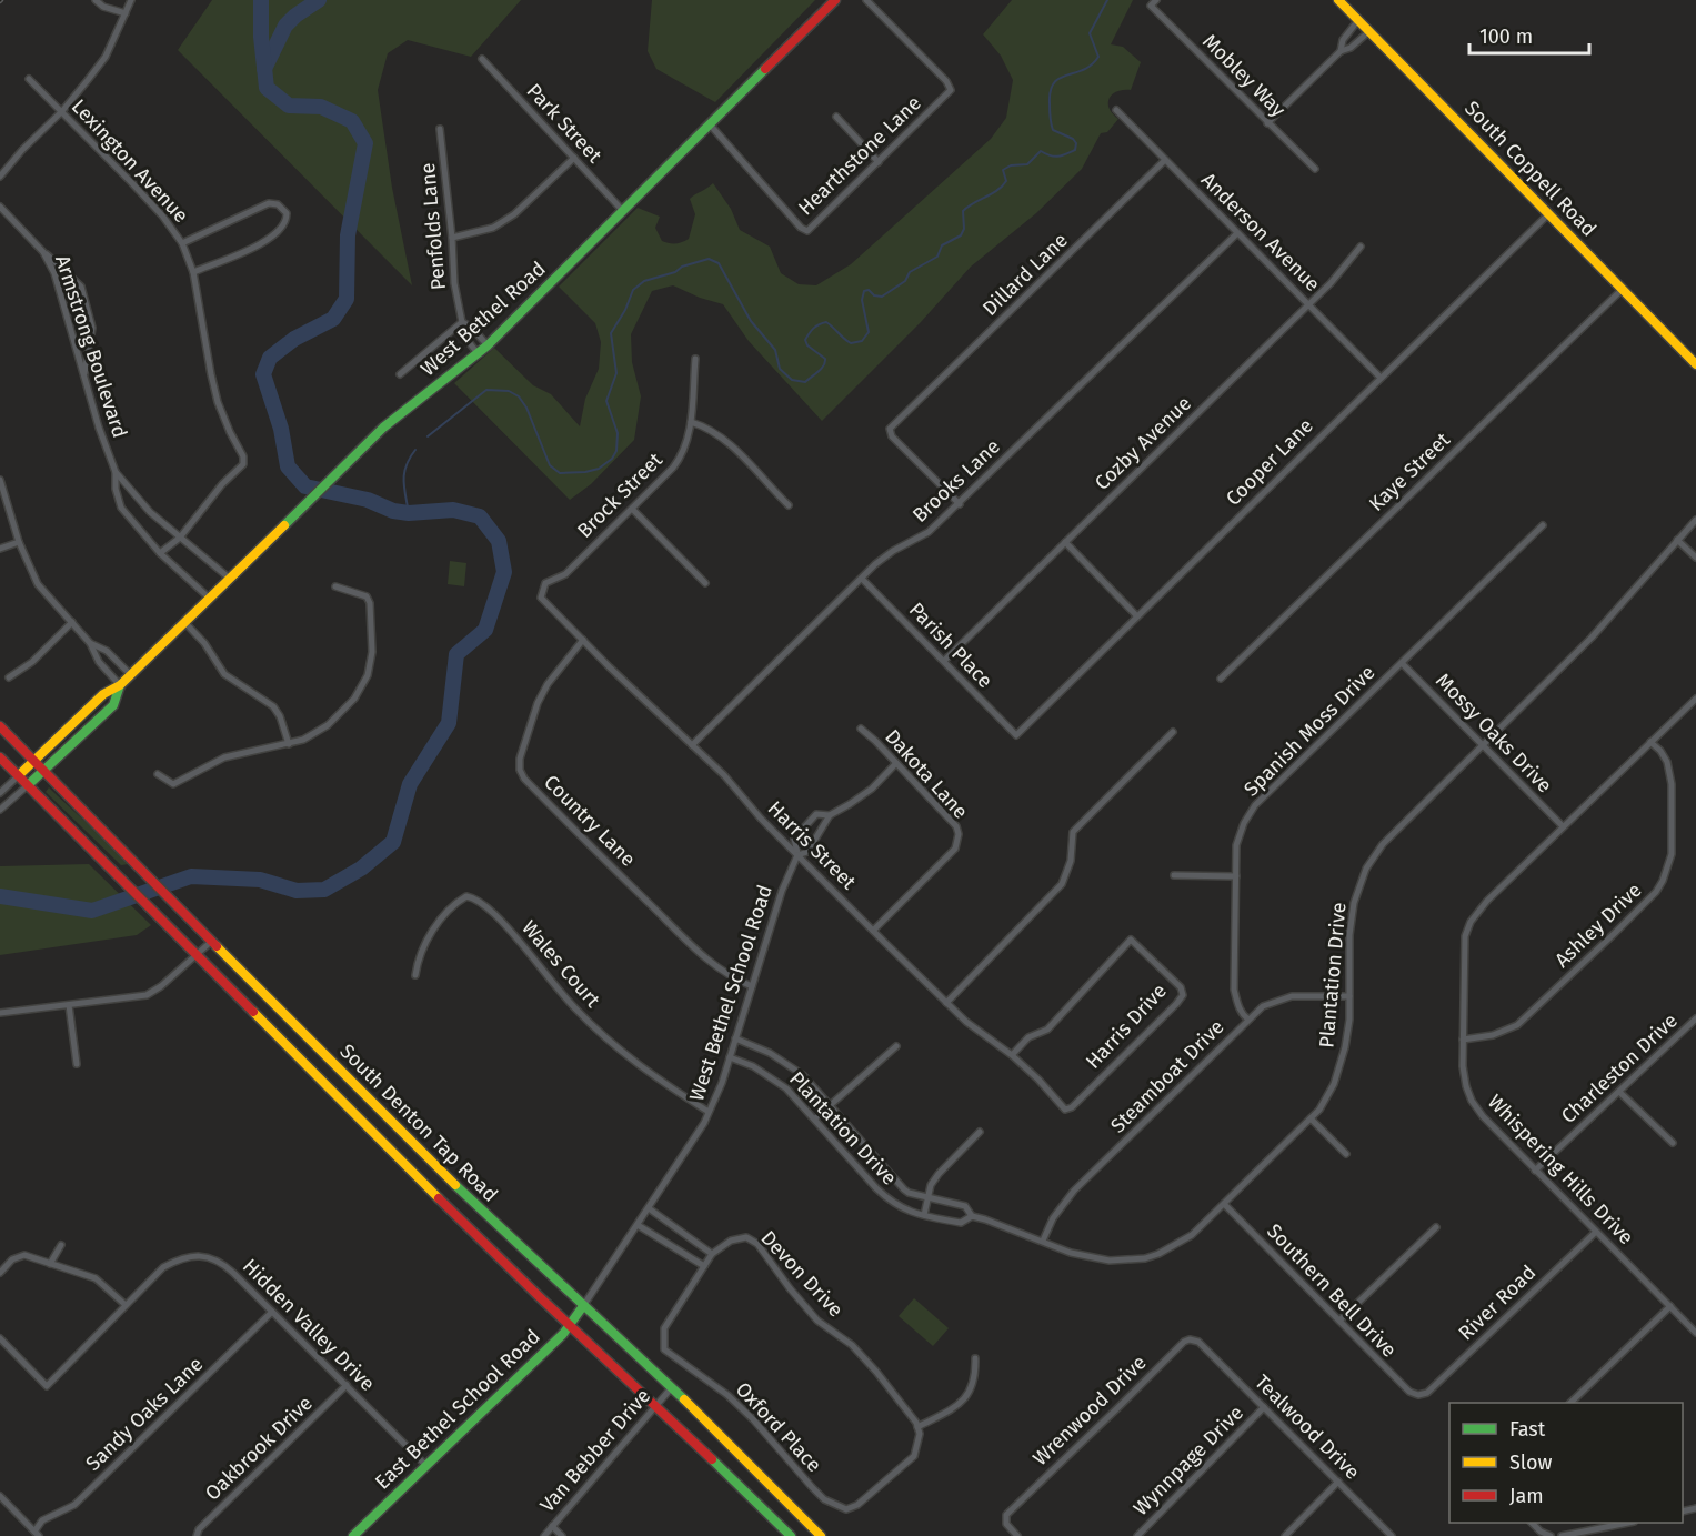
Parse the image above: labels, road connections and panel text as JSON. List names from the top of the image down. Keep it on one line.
{"streets":{"main road":["South Coppell Road","West Bethel Road","South Denton Tap Road","East Bethel School Road"],"street":["Mobley Way","Park Street","Hearthstone Lane","Lexington Avenue","Penfolds Lane","Anderson Avenue","Dillard Lane","Armstrong Boulevard","Cozby Avenue","Cooper Lane","Kaye Street","Brooks Lane","Brock Street","Parish Place","Spanish Moss Drive","Mossy Oaks Drive","Dakota Lane","Country Lane","Harris Street","Ashley Drive","Wales Court","Plantation Drive","West Bethel School Road","Harris Drive","Charleston Drive","Steamboat Drive","Whispering Hills Drive","Devon Drive","Southern Bell Drive","River Road","Hidden Valley Drive","Wrenwood Drive","Sandy Oaks Lane","Oxford Place","Tealwood Drive","Oakbrook Drive","Van Bebber Drive","Wynnpage Drive"]},"crossings":[["Park Street","West Bethel Road"],["Hearthstone Lane","West Bethel Road"],["Lexington Avenue","Armstrong Boulevard"],["South Coppell Road","Cooper Lane"],["South Coppell Road","Kaye Street"],["Penfolds Lane","West Bethel Road"],["Anderson Avenue","Dillard Lane"],["Anderson Avenue","Cozby Avenue"],["Anderson Avenue","Cooper Lane"],["Anderson Avenue","Brooks Lane"],["Dillard Lane","Brooks Lane"],["West Bethel Road","Armstrong Boulevard"],["West Bethel Road","South Denton Tap Road"],["Cozby Avenue","Parish Place"],["Cooper Lane","Parish Place"],["Brooks Lane","Parish Place"],["Brooks Lane","Harris Street"],["Brock Street","Harris Street"],["Spanish Moss Drive","Mossy Oaks Drive"],["Spanish Moss Drive","Steamboat Drive"],["Mossy Oaks Drive","Plantation Drive"],["Mossy Oaks Drive","Whispering Hills Drive"],["Dakota Lane","Harris Street"],["Country Lane","Harris Street"],["Country Lane","West Bethel School Road"],["Harris Street","West Bethel School Road"],["Harris Street","Harris Drive"],["Ashley Drive","Whispering Hills Drive"],["Wales Court","West Bethel School Road"],["Plantation Drive","West Bethel School Road"],["Plantation Drive","Steamboat Drive"],["Plantation Drive","Southern Bell Drive"],["West Bethel School Road","South Denton Tap Road"],["West Bethel School Road","East Bethel School Road"],["Charleston Drive","Whispering Hills Drive"],["South Denton Tap Road","East Bethel School Road"],["South Denton Tap Road","Van Bebber Drive"],["Whispering Hills Drive","River Road"],["Devon Drive","Oxford Place"],["Southern Bell Drive","River Road"],["Hidden Valley Drive","East Bethel School Road"],["Hidden Valley Drive","Sandy Oaks Lane"],["Hidden Valley Drive","Oakbrook Drive"],["Wrenwood Drive","Tealwood Drive"],["Tealwood Drive","Wynnpage Drive"]],"legend":["Fast","Slow","Jam"],"scale_bar":"100 m"}
